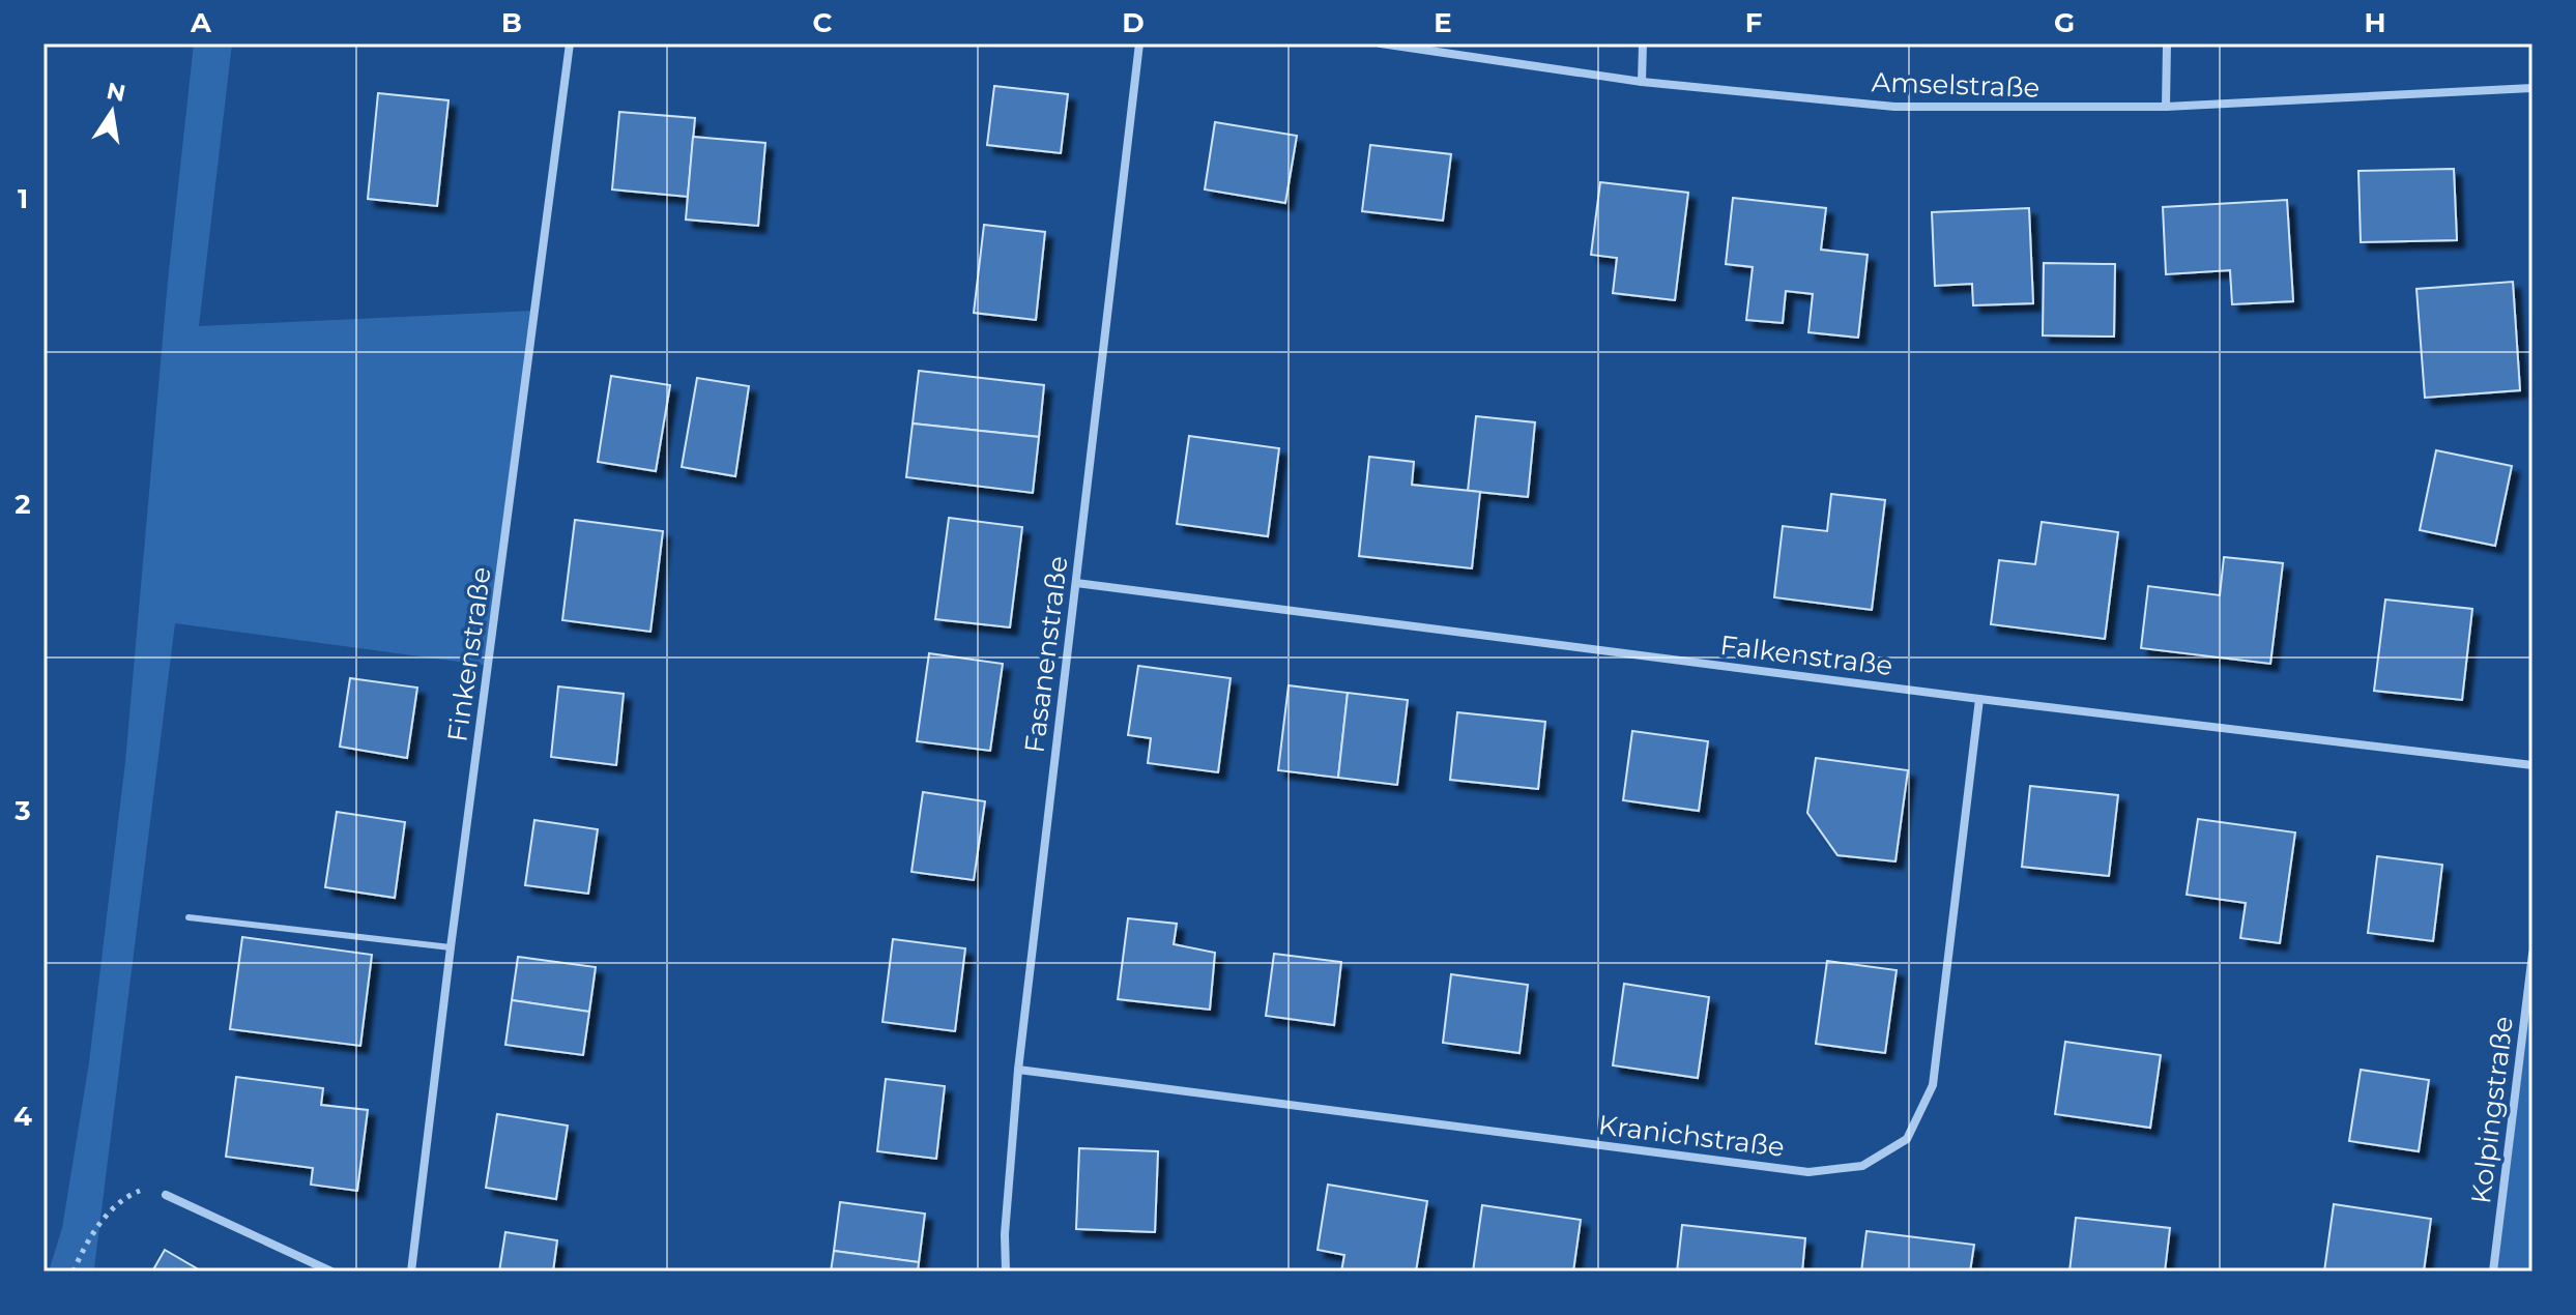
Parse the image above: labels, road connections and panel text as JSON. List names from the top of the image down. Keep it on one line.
{"streets":{"street":["Amselstraße","Finkenstraße","Fasanenstraße","Falkenstraße","Kolpingstraße","Kranichstraße"]},"crossings":[["Fasanenstraße","Falkenstraße"],["Fasanenstraße","Kranichstraße"],["Falkenstraße","Kranichstraße"]],"north":"top","grid":{"columns":["A","B","C","D","E","F","G","H"],"rows":["1","2","3","4"]}}
